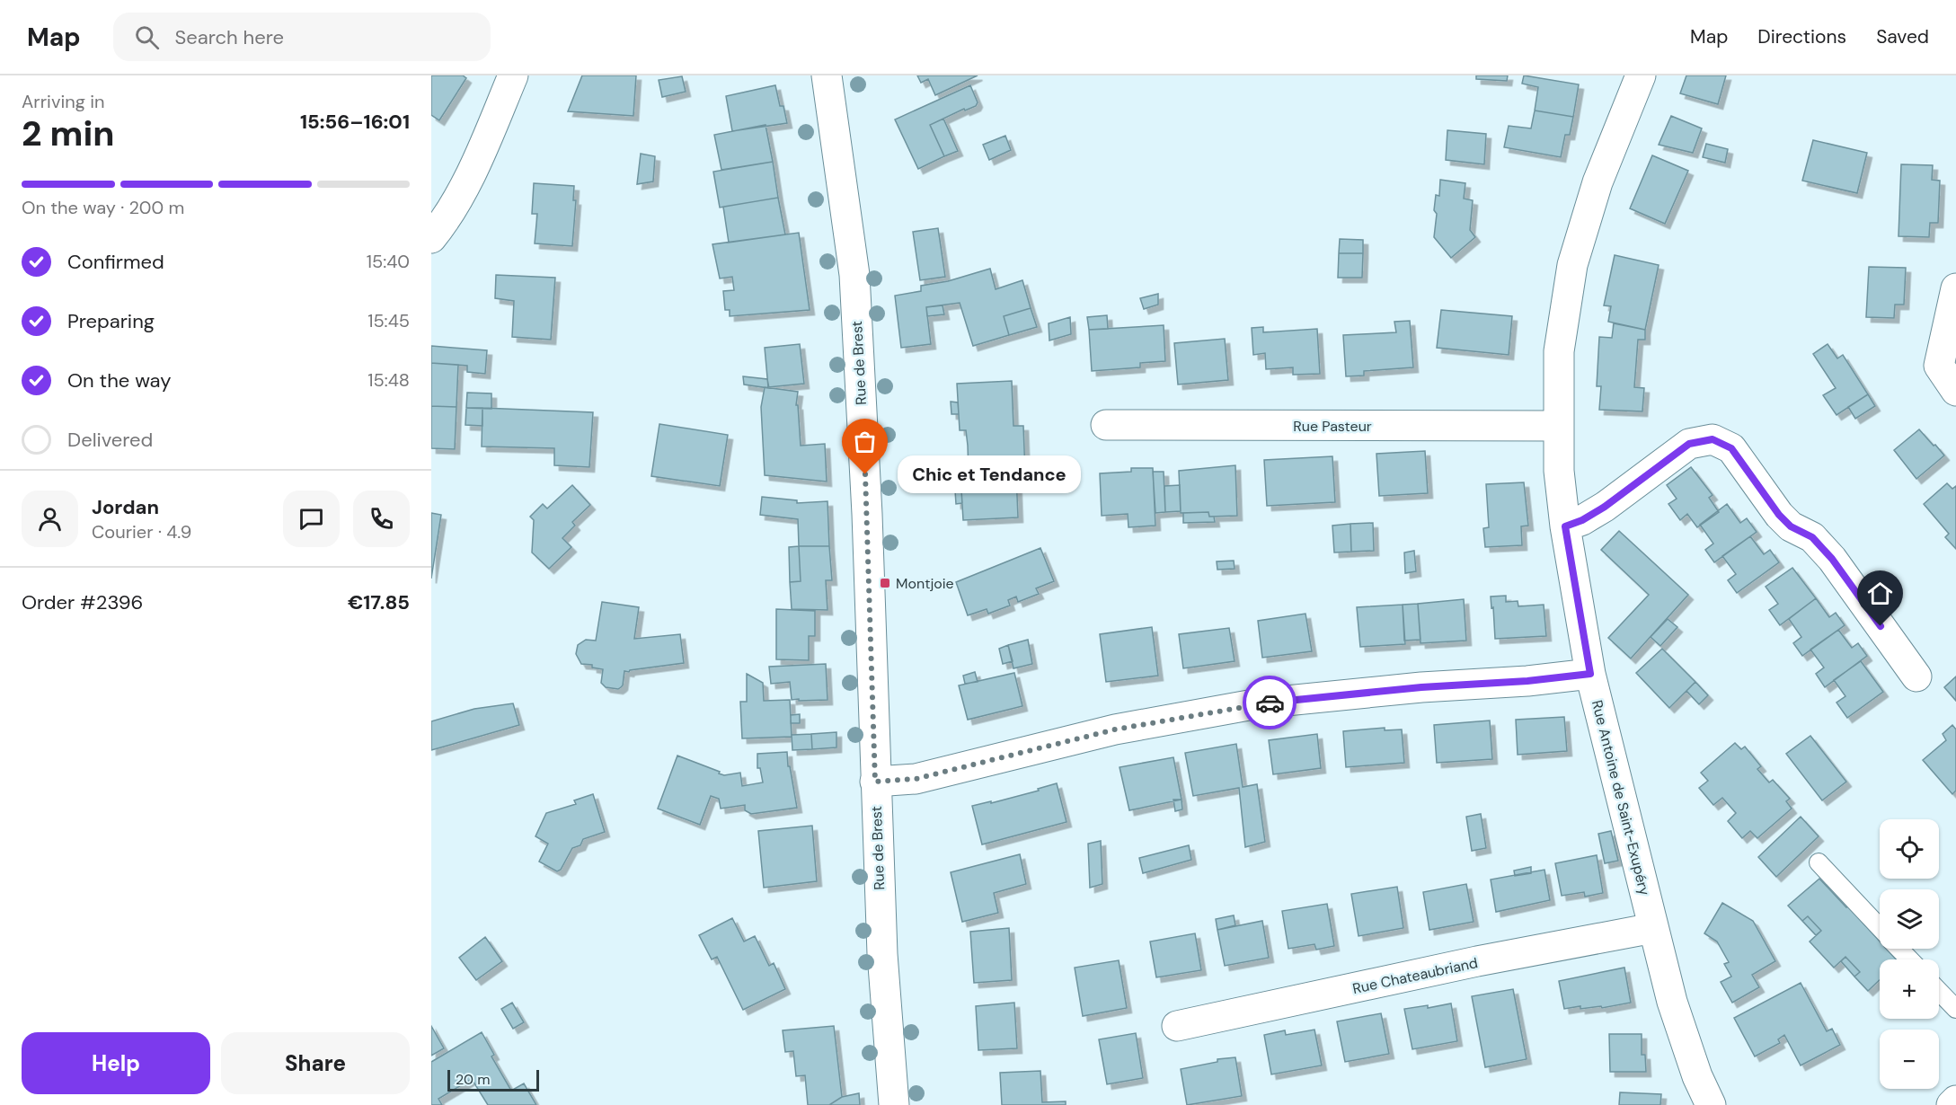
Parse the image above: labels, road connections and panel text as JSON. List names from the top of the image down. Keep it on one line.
{"streets":{"street":["Rue de Brest","Rue Pasteur","Rue Antoine de Saint-Exupéry","Rue Chateaubriand"]},"crossings":[["Rue Pasteur","Rue Antoine de Saint-Exupéry"],["Rue Antoine de Saint-Exupéry","Rue Chateaubriand"]],"places":{"other":["Chic et Tendance"],"transit":["Montjoie"]},"scale_bar":"20 m","page":{"header":"Map","search":"Search here","nav":["Map","Directions","Saved"],"heading":["2 min","Arriving in","15:56–16:01"],"panel":["Jordan","Courier · 4.9","Order #2396","€17.85"],"bar":"On the way · 200 m","list":[["Confirmed","15:40"],["Preparing","15:45"],["On the way","15:48"],"Delivered"],"bubble":"Chic et Tendance","map_buttons":["+","−"],"buttons":["Help","Share"],"scale":"20 m"}}
